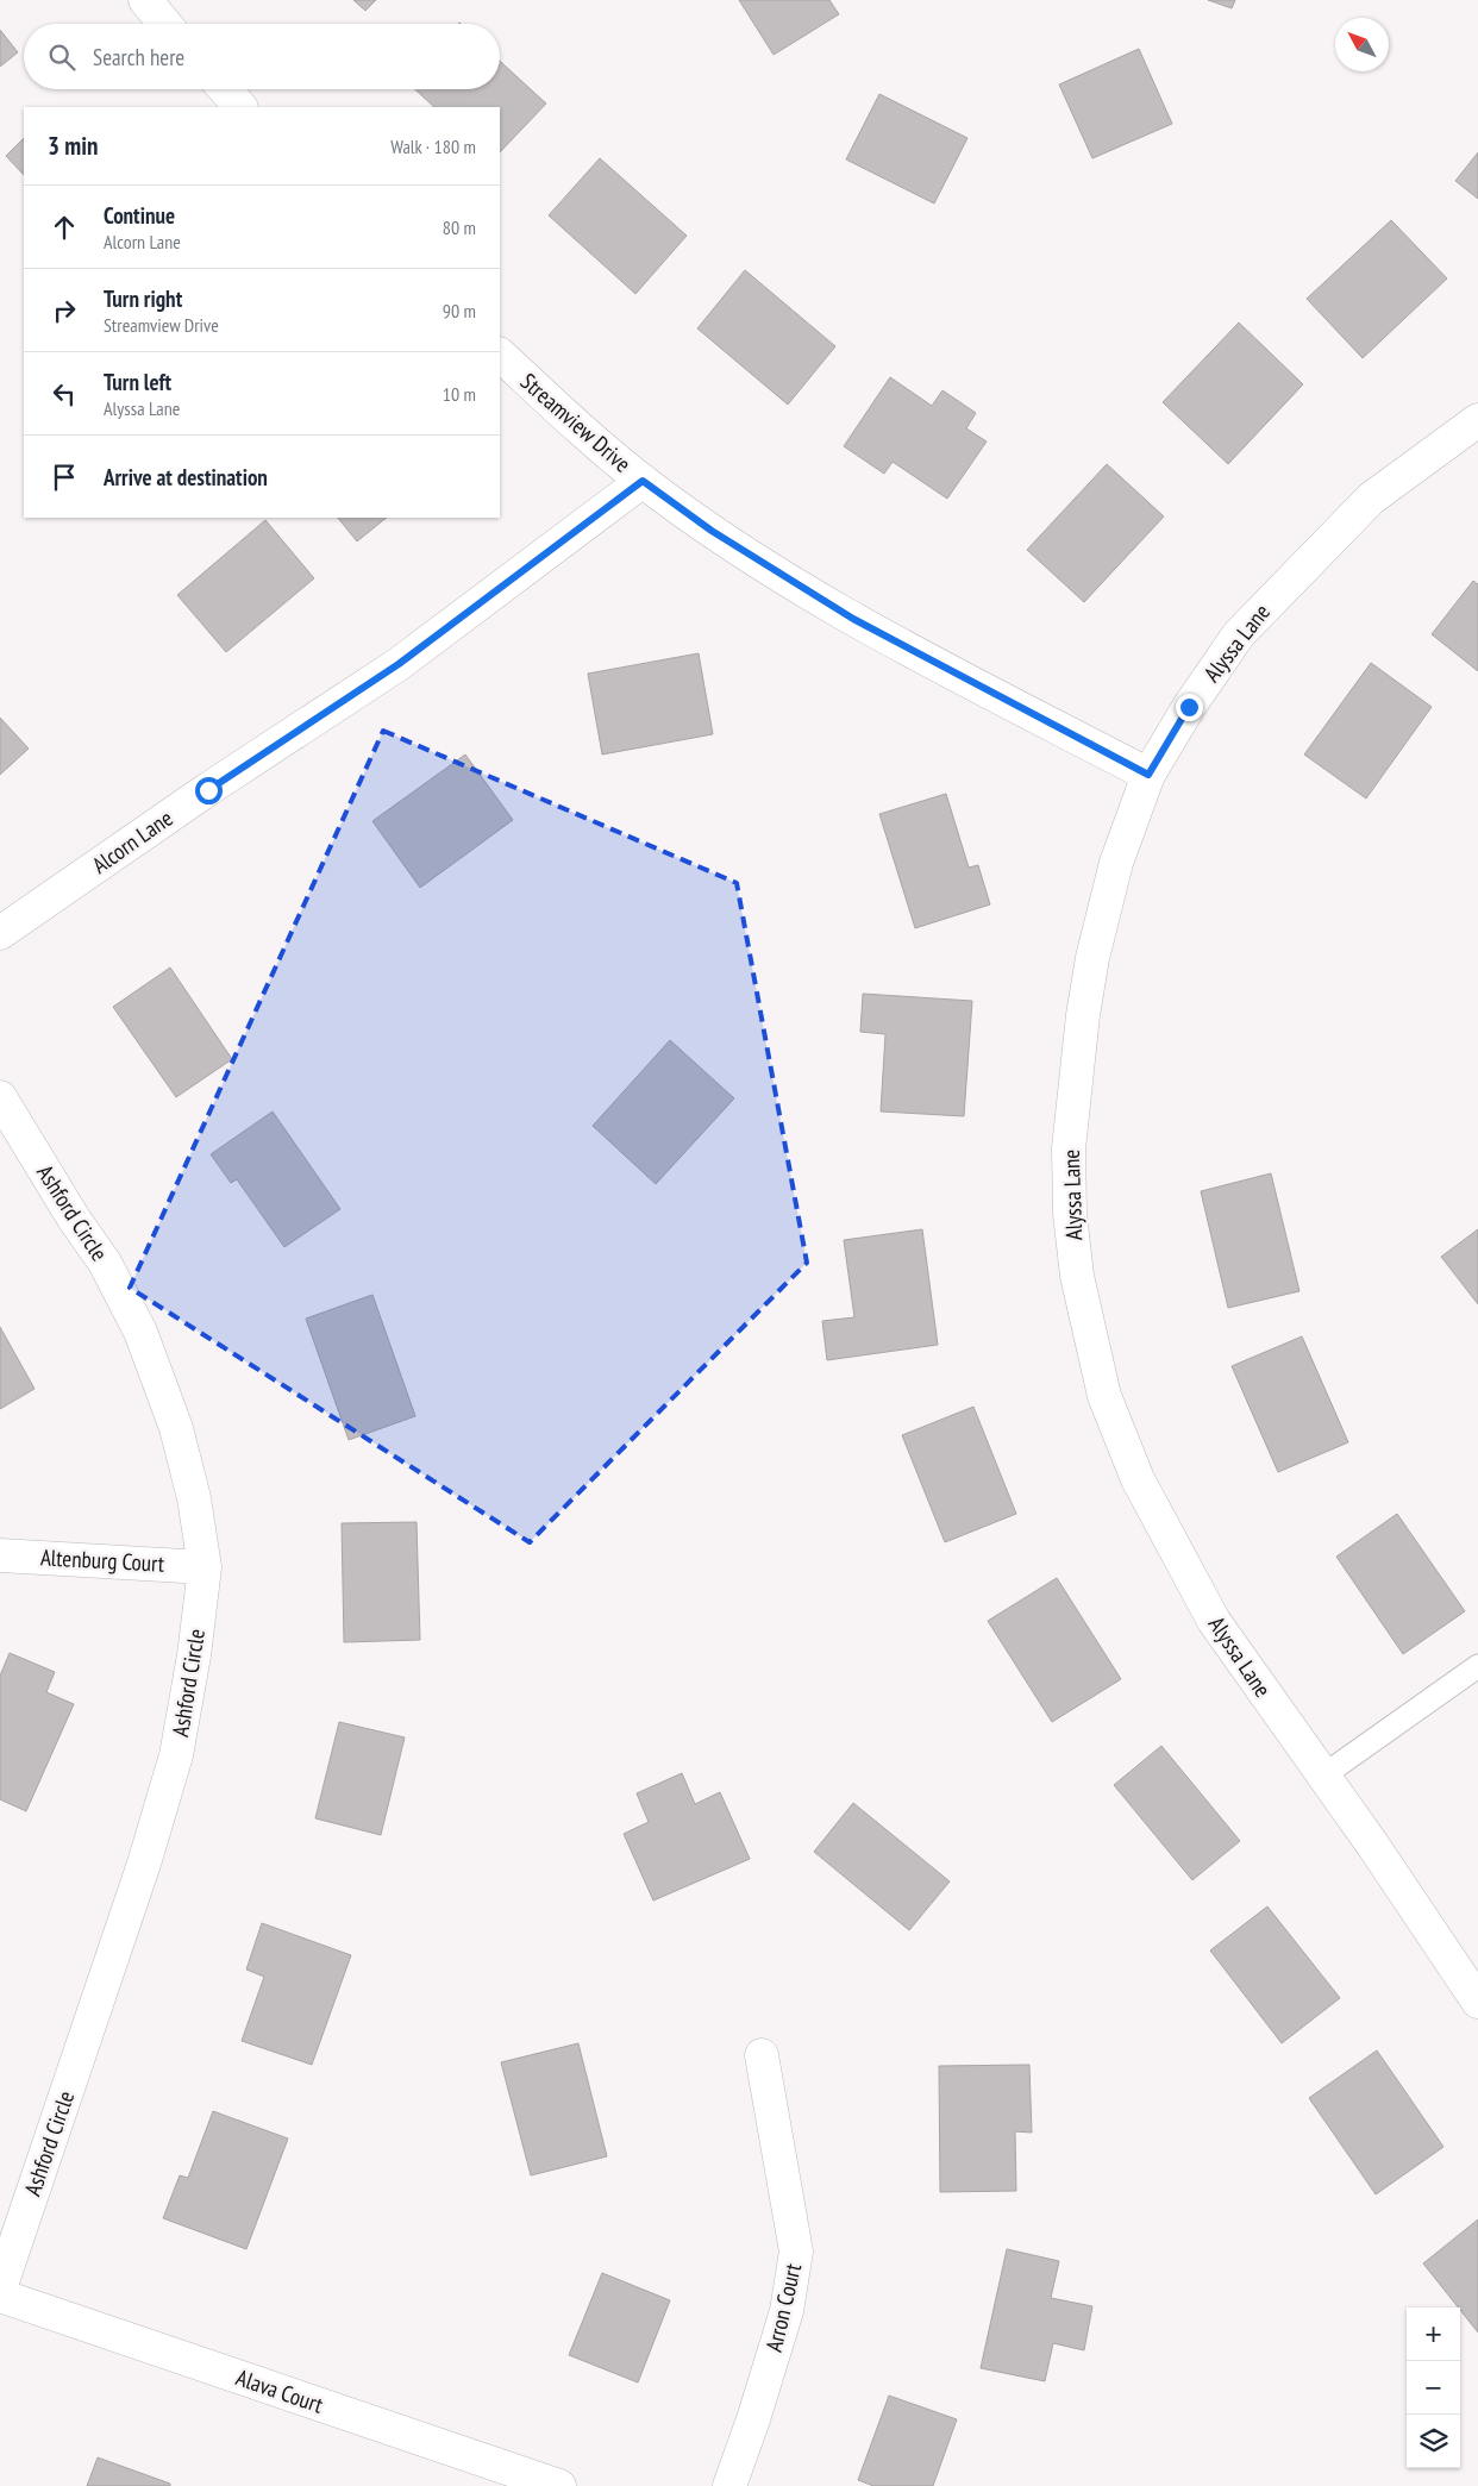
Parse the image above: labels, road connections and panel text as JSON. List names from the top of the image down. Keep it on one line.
{"streets":{"street":["Streamview Drive","Alyssa Lane","Alcorn Lane","Ashford Circle","Altenburg Court","Arron Court","Alava Court"]},"crossings":[["Streamview Drive","Alyssa Lane"],["Streamview Drive","Alcorn Lane"],["Ashford Circle","Altenburg Court"]],"north":"top left","page":{"search":"Search here","heading":["3 min","Walk · 180 m"],"list":[["Continue","Alcorn Lane","80 m"],["Turn right","Streamview Drive","90 m"],["Turn left","Alyssa Lane","10 m"],"Arrive at destination"],"map_buttons":["+","−"]}}
